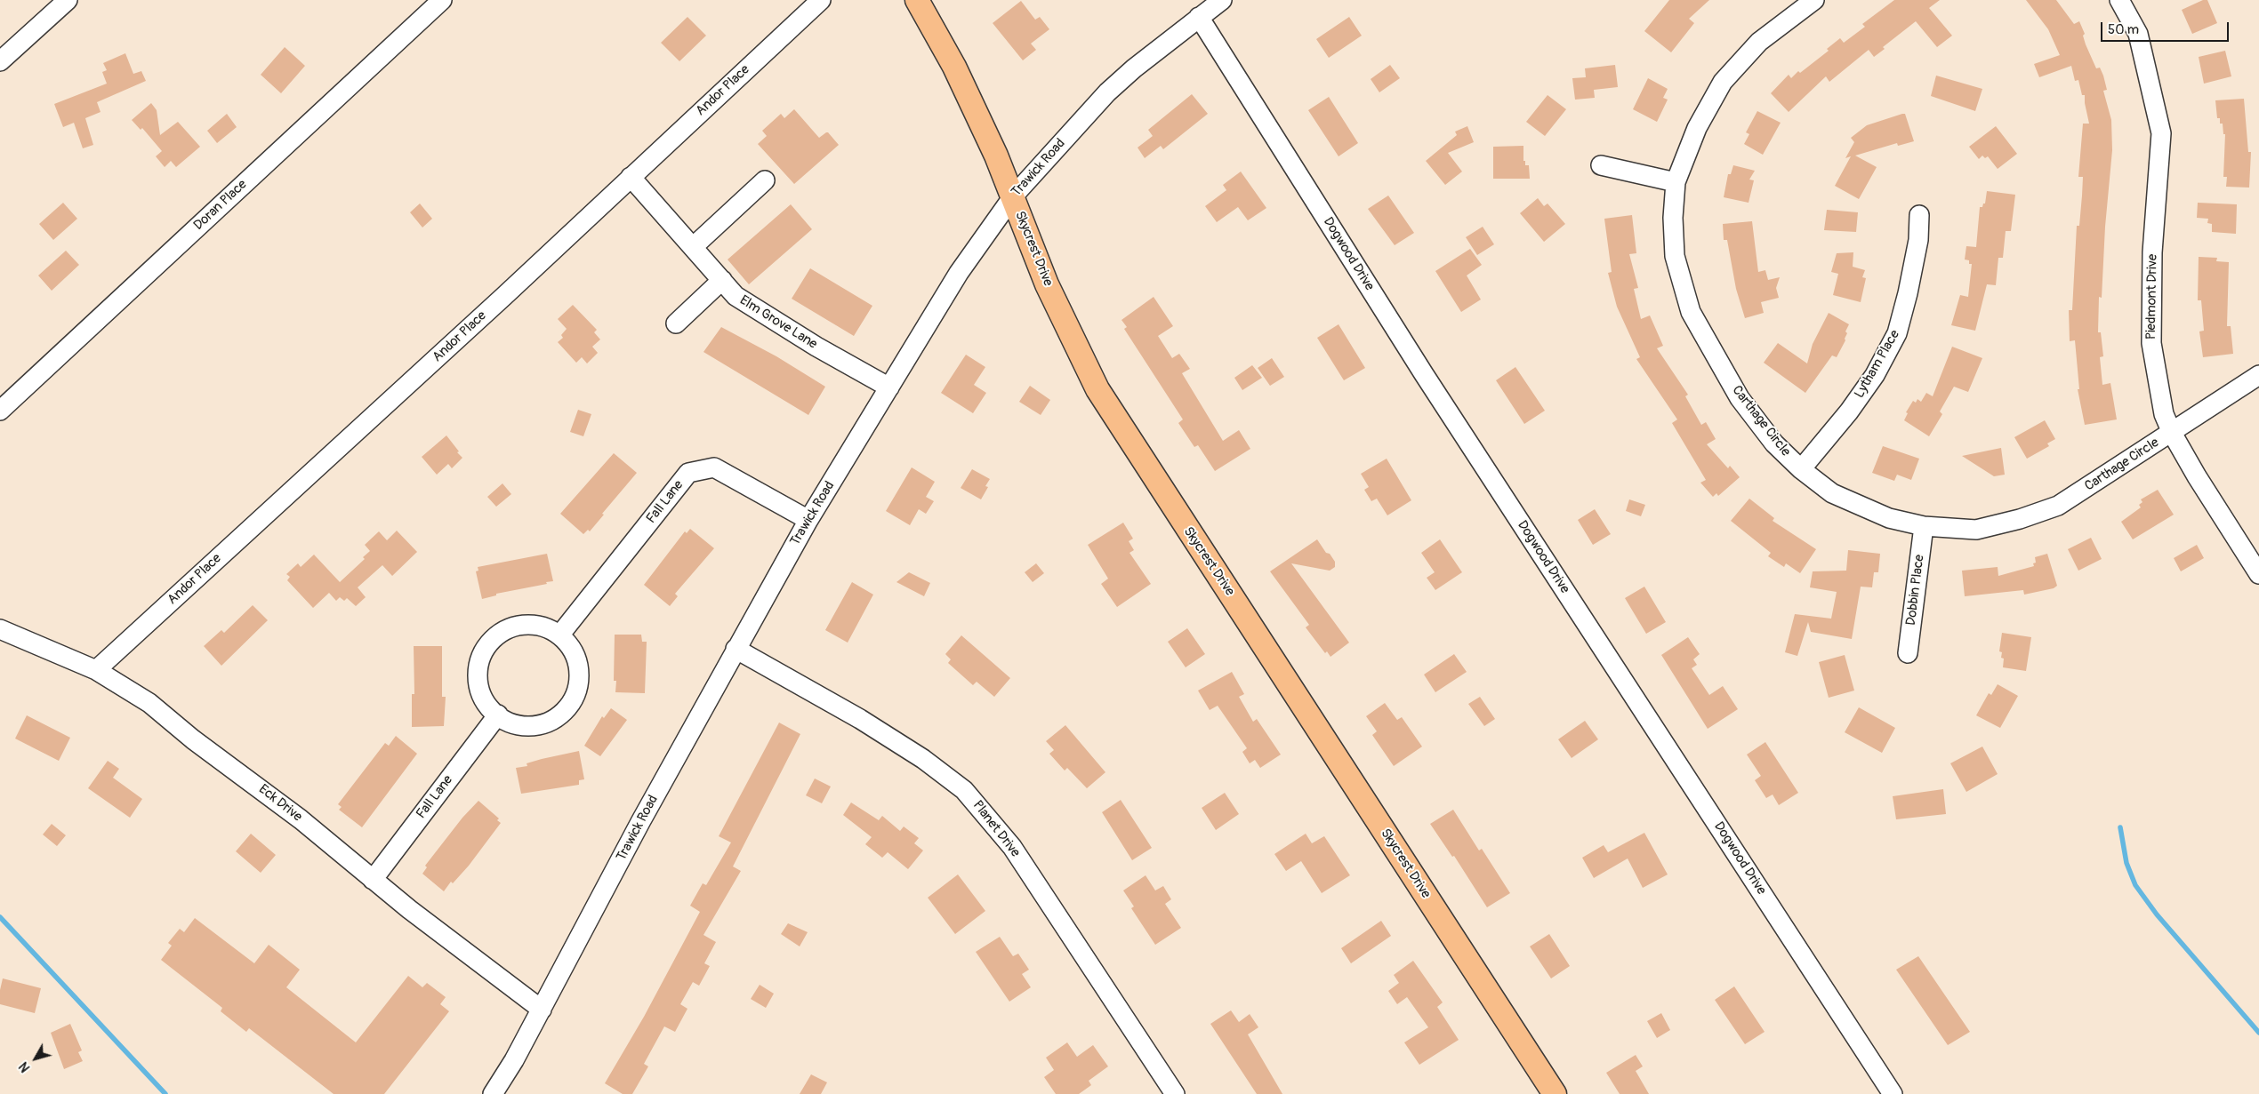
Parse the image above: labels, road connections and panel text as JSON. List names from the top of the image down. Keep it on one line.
{"streets":{"main road":["Skycrest Drive"],"street":["Andor Place","Trawick Road","Doran Place","Dogwood Drive","Piedmont Drive","Elm Grove Lane","Lytham Place","Carthage Circle","Fall Lane","Dobbin Place","Eck Drive","Planet Drive"]},"crossings":[["Andor Place","Elm Grove Lane"],["Andor Place","Eck Drive"],["Trawick Road","Skycrest Drive"],["Trawick Road","Dogwood Drive"],["Trawick Road","Elm Grove Lane"],["Trawick Road","Fall Lane"],["Trawick Road","Eck Drive"],["Trawick Road","Planet Drive"],["Piedmont Drive","Carthage Circle"],["Lytham Place","Carthage Circle"],["Carthage Circle","Dobbin Place"],["Fall Lane","Eck Drive"]],"scale_bar":"50 m","north":"bottom left"}
